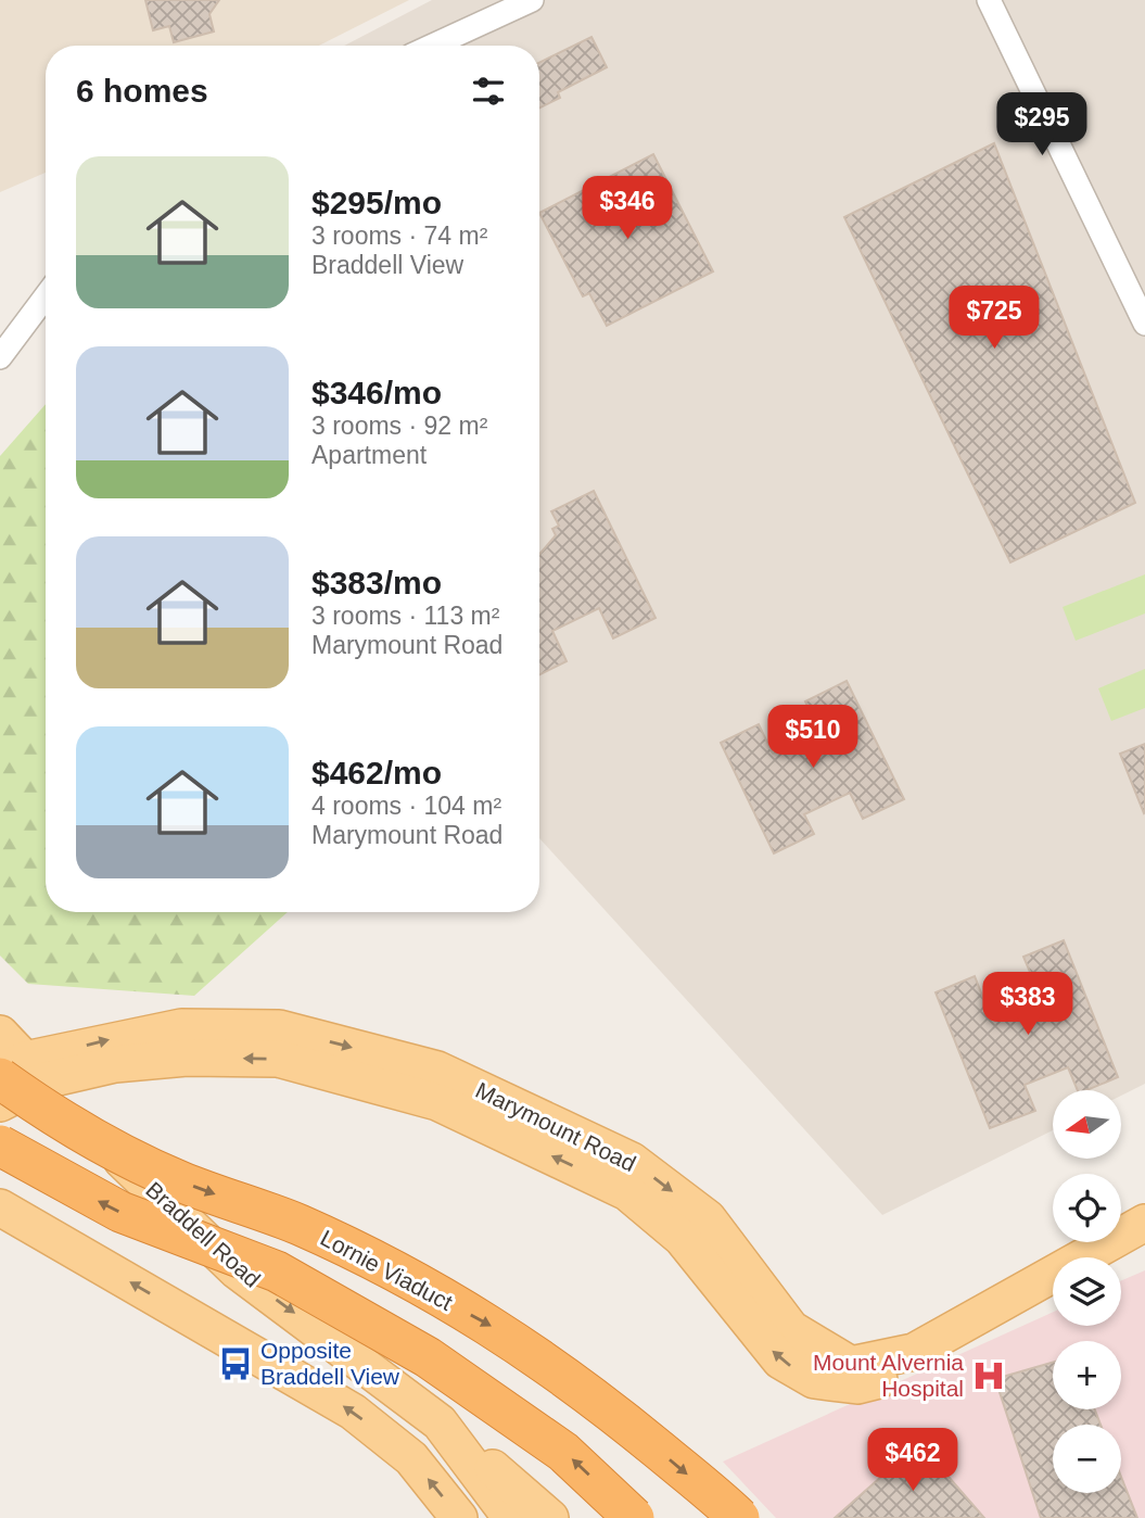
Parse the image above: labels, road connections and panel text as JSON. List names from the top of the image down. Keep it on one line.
{"streets":{"highway":["Lornie Viaduct"],"main road":["Marymount Road","Braddell Road"]},"crossings":[["Marymount Road","Braddell Road"],["Marymount Road","Lornie Viaduct"],["Braddell Road","Lornie Viaduct"]],"places":{"bus stop":["Opposite Braddell View"],"hospital":["Mount Alvernia Hospital"]},"north":"left","page":{"heading":"6 homes","price":["$295","$346","$725","$510","$383","$462"],"list":[{"name":"$295/mo","note":"3 rooms · 74 m² · Braddell View"},{"name":"$346/mo","note":"3 rooms · 92 m² · Apartment"},{"name":"$383/mo","note":"3 rooms · 113 m² · Marymount Road"},{"name":"$462/mo","note":"4 rooms · 104 m² · Marymount Road"}],"map_buttons":["+","−"]}}
